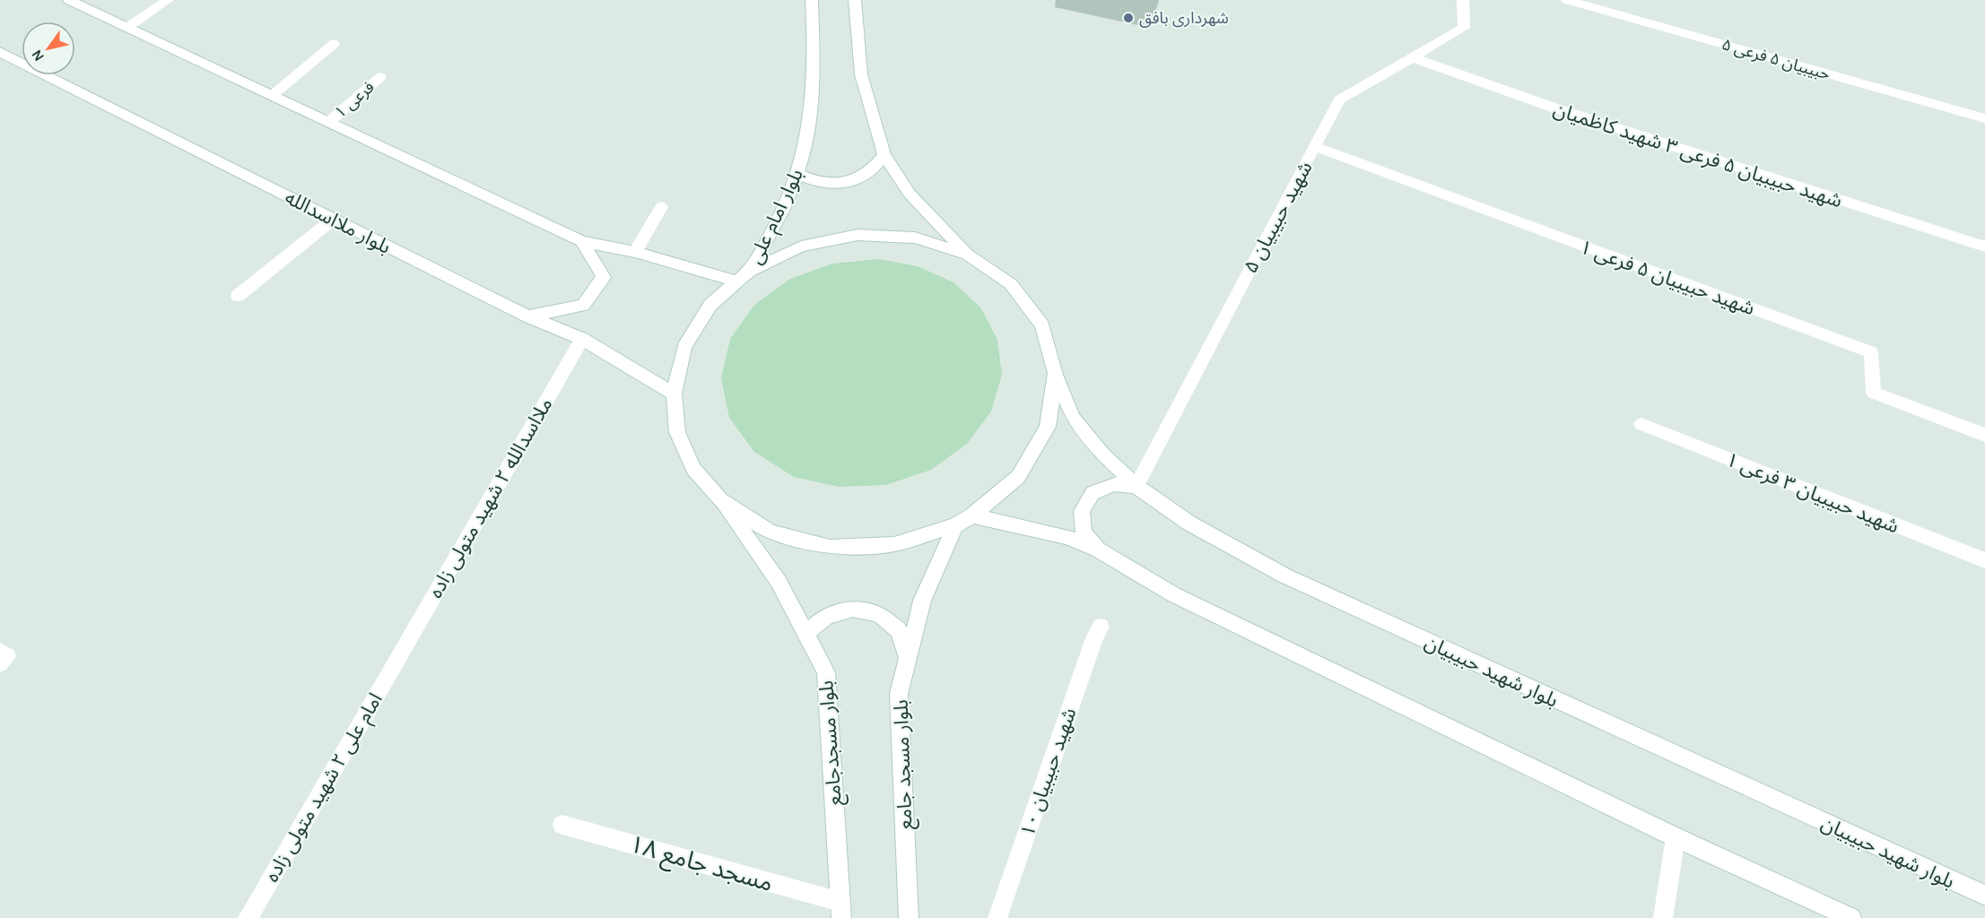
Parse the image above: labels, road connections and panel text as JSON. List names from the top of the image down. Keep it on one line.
{"streets":{"main road":["حبیبیان ۵ فرعی ۵","فرعی ۱","شهید حبیبیان ۵ فرعی ۳ شهید کاظمیان","بلوار امام علی","شهید حبیبیان ۵","بلوار ملااسدالله","شهید حبیبیان ۵ فرعی ۱","شهید حبیبیان ۳ فرعی ۱","ملااسدالله ۲ شهید متولی زاده","بلوار شهید حبیبیان","بلوار مسجدجامع","بلوار مسجد جامع","شهید حبیبیان ۱۰","امام علی ۲ شهید متولی زاده","مسجد جامع ۱۸"]},"crossings":[["شهید حبیبیان ۵ فرعی ۳ شهید کاظمیان","شهید حبیبیان ۵"],["شهید حبیبیان ۵","شهید حبیبیان ۵ فرعی ۱"],["شهید حبیبیان ۵","بلوار شهید حبیبیان"],["بلوار ملااسدالله","ملااسدالله ۲ شهید متولی زاده"],["ملااسدالله ۲ شهید متولی زاده","امام علی ۲ شهید متولی زاده"],["بلوار مسجدجامع","مسجد جامع ۱۸"]],"places":["شهرداری بافق"],"north":"bottom left"}
